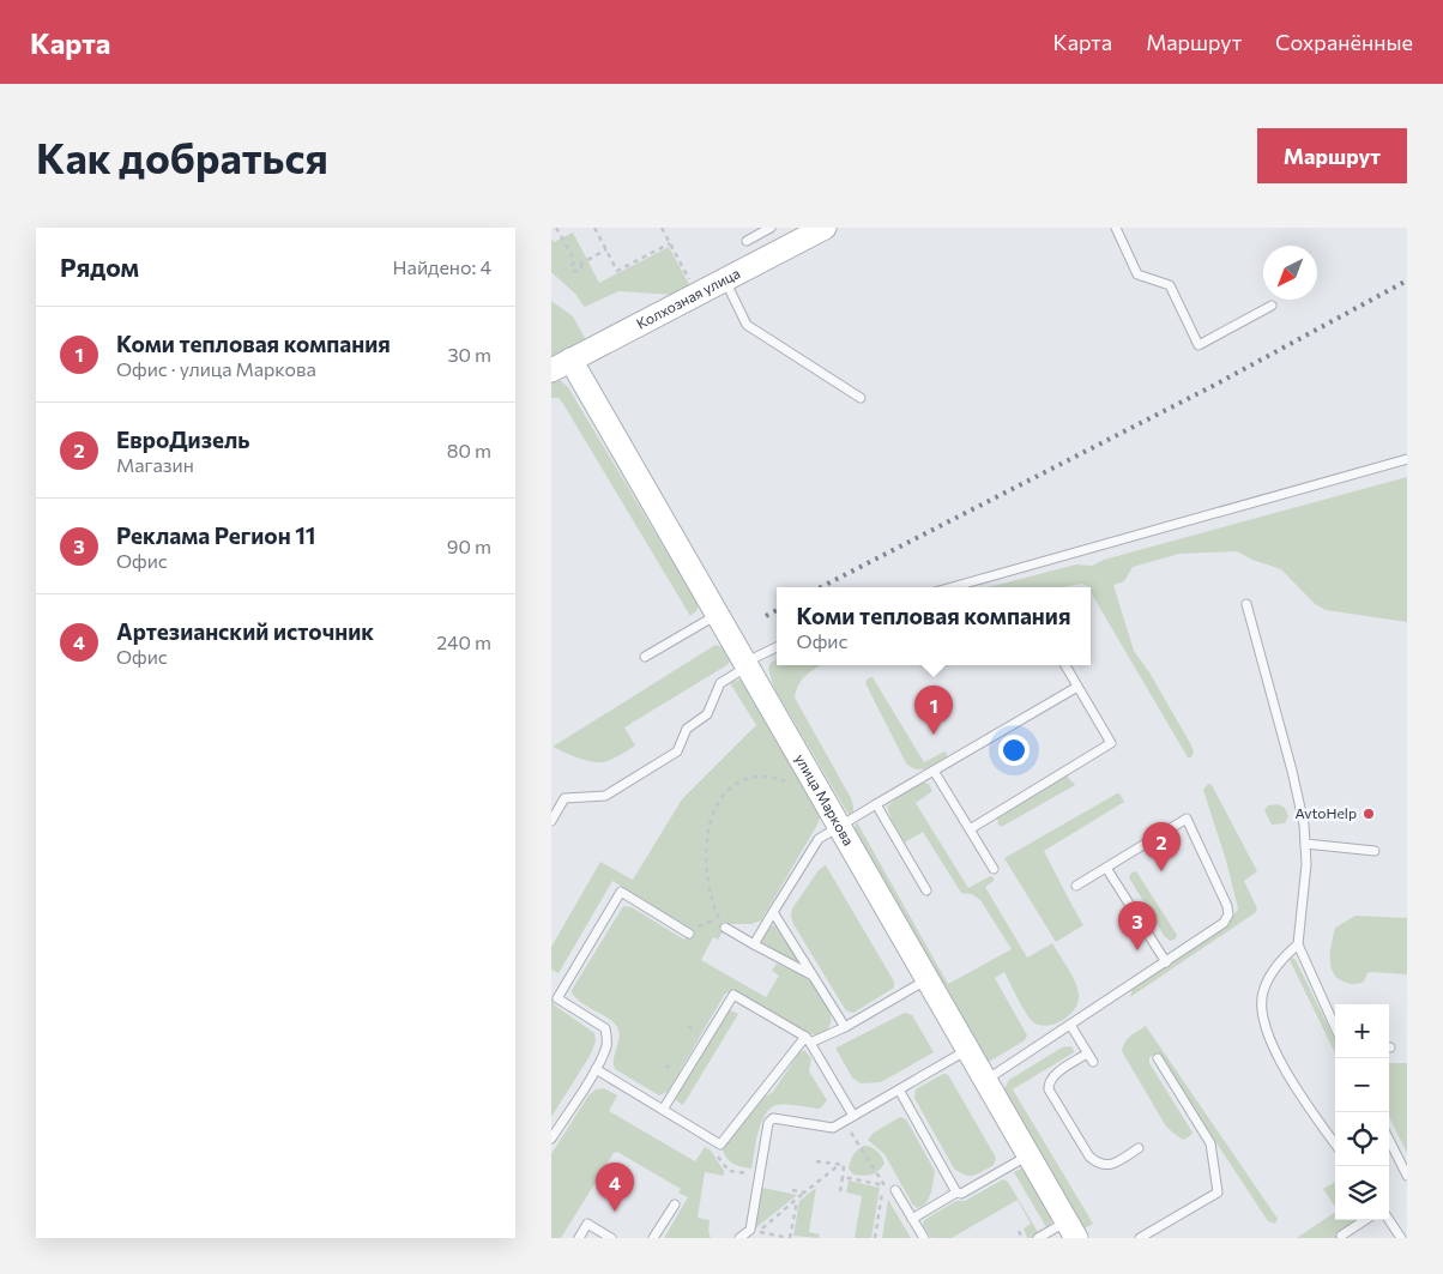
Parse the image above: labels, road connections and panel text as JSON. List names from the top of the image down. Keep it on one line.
{"streets":{"street":["Колхозная улица","улица Маркова"]},"crossings":[["Колхозная улица","улица Маркова"]],"places":["AvtoHelp"],"north":"bottom left","page":{"header":"Карта","nav":["Карта","Маршрут","Сохранённые"],"buttons":"Маршрут","title":"Как добраться","heading":["Рядом","Найдено: 4"],"list":[{"mark":"1","name":"Коми тепловая компания","note":"Офис · улица Маркова","value":"30 m"},{"mark":"2","name":"ЕвроДизель","note":"Магазин","value":"80 m"},{"mark":"3","name":"Реклама Регион 11","note":"Офис","value":"90 m"},{"mark":"4","name":"Артезианский источник","note":"Офис","value":"240 m"}],"popup":["Коми тепловая компания","Офис"],"pins":["1","2","3","4"],"map_buttons":["+","−"]}}
